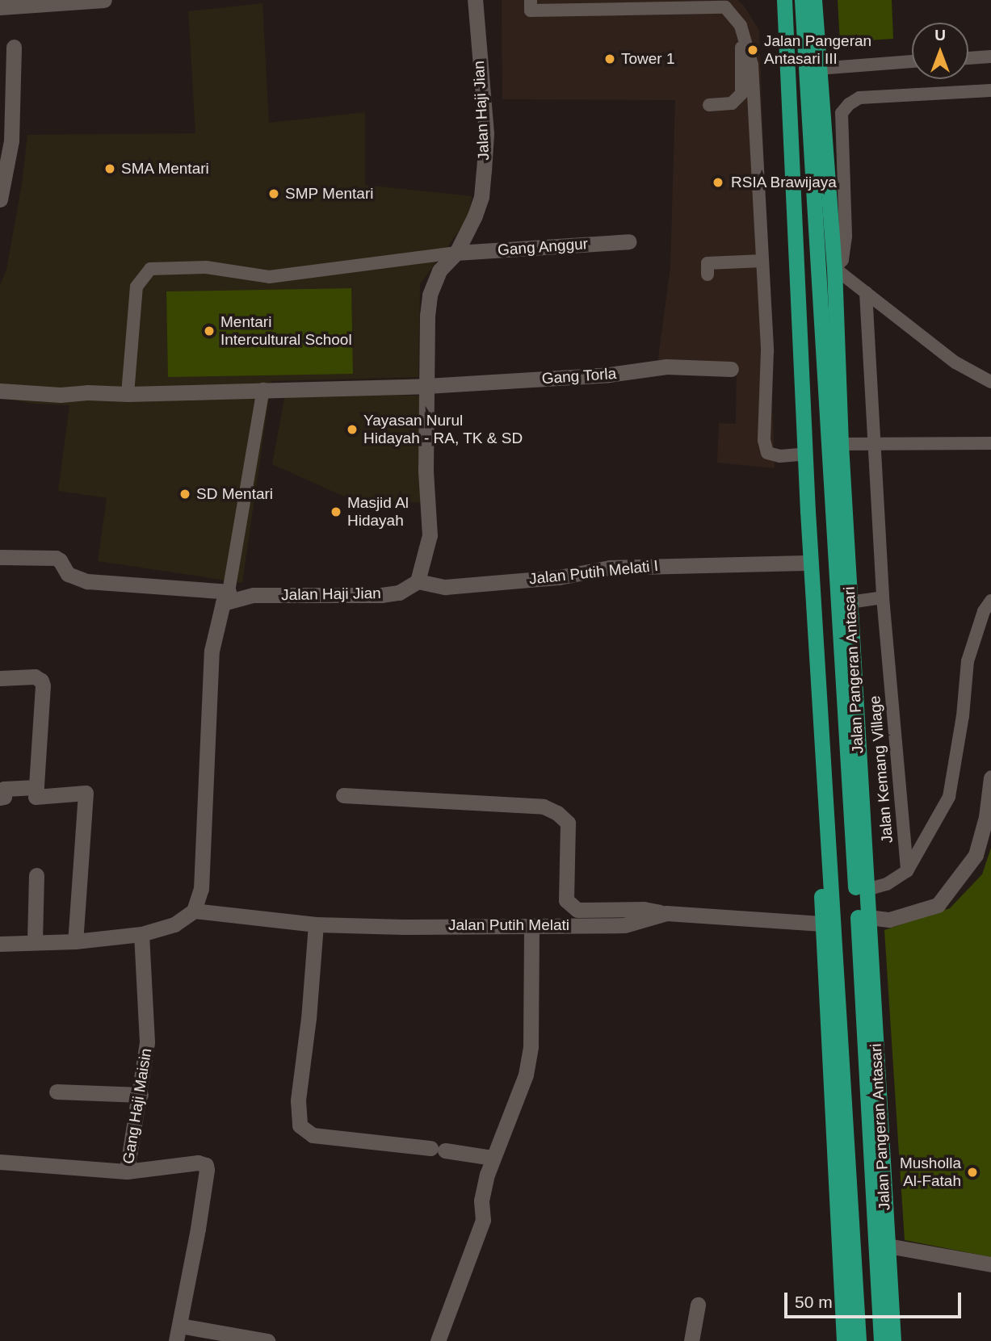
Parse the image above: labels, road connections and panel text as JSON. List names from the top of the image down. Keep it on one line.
{"streets":{"main road":["Jalan Pangeran Antasari"],"street":["Jalan Haji Jian","Gang Anggur","Gang Torla","Jalan Putih Melati I","Jalan Putih Melati","Gang Haji Maisin"],"lane":["Jalan Kemang Village"]},"crossings":[["Jalan Haji Jian","Gang Anggur"],["Jalan Haji Jian","Gang Torla"],["Jalan Haji Jian","Jalan Putih Melati I"]],"places":["Jalan Pangeran Antasari III","Tower 1","SMA Mentari","RSIA Brawijaya","SMP Mentari","Mentari Intercultural School","Yayasan Nurul Hidayah - RA, TK & SD","SD Mentari","Masjid Al Hidayah","Musholla Al-Fatah"],"scale_bar":"50 m","north":"top"}
